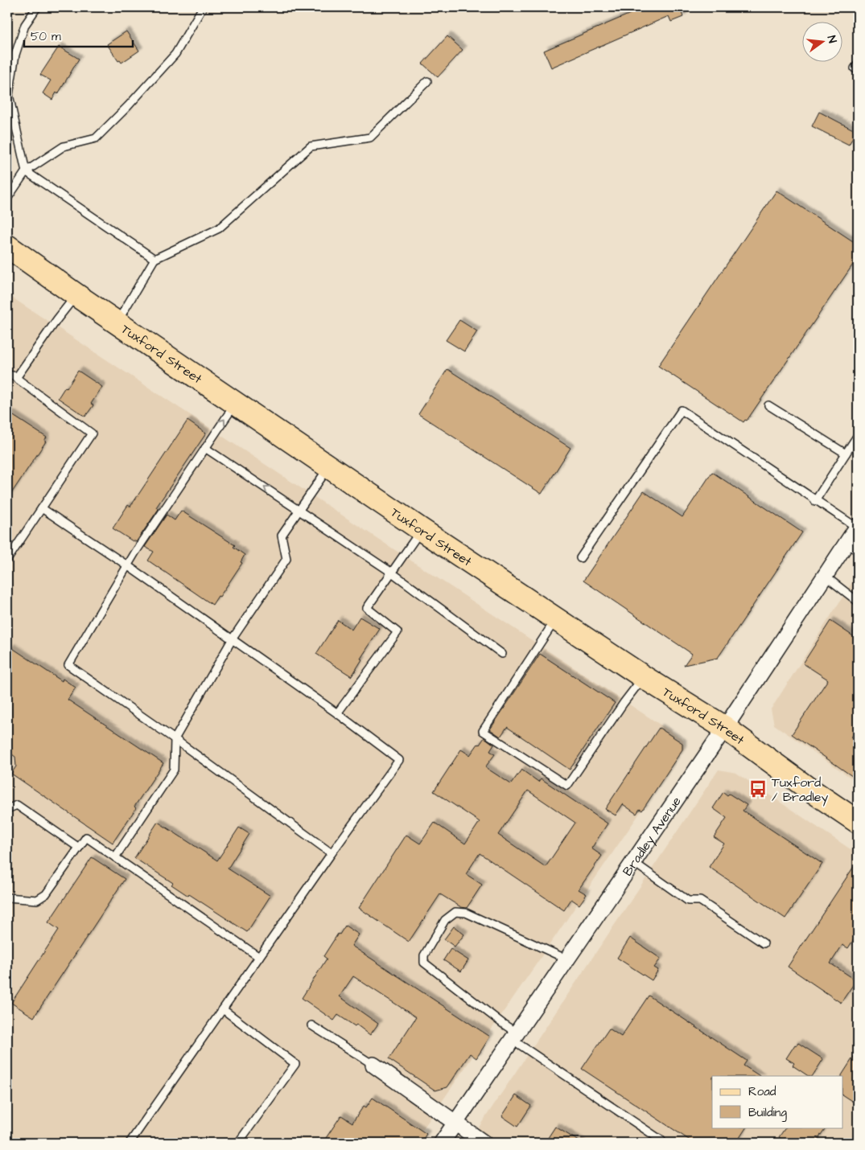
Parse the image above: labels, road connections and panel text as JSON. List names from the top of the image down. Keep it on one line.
{"streets":{"main road":["Tuxford Street"],"street":["Bradley Avenue"]},"crossings":[["Tuxford Street","Bradley Avenue"]],"places":{"bus stop":["Tuxford / Bradley"]},"legend":["Road","Building"],"scale_bar":"50 m","north":"right"}
